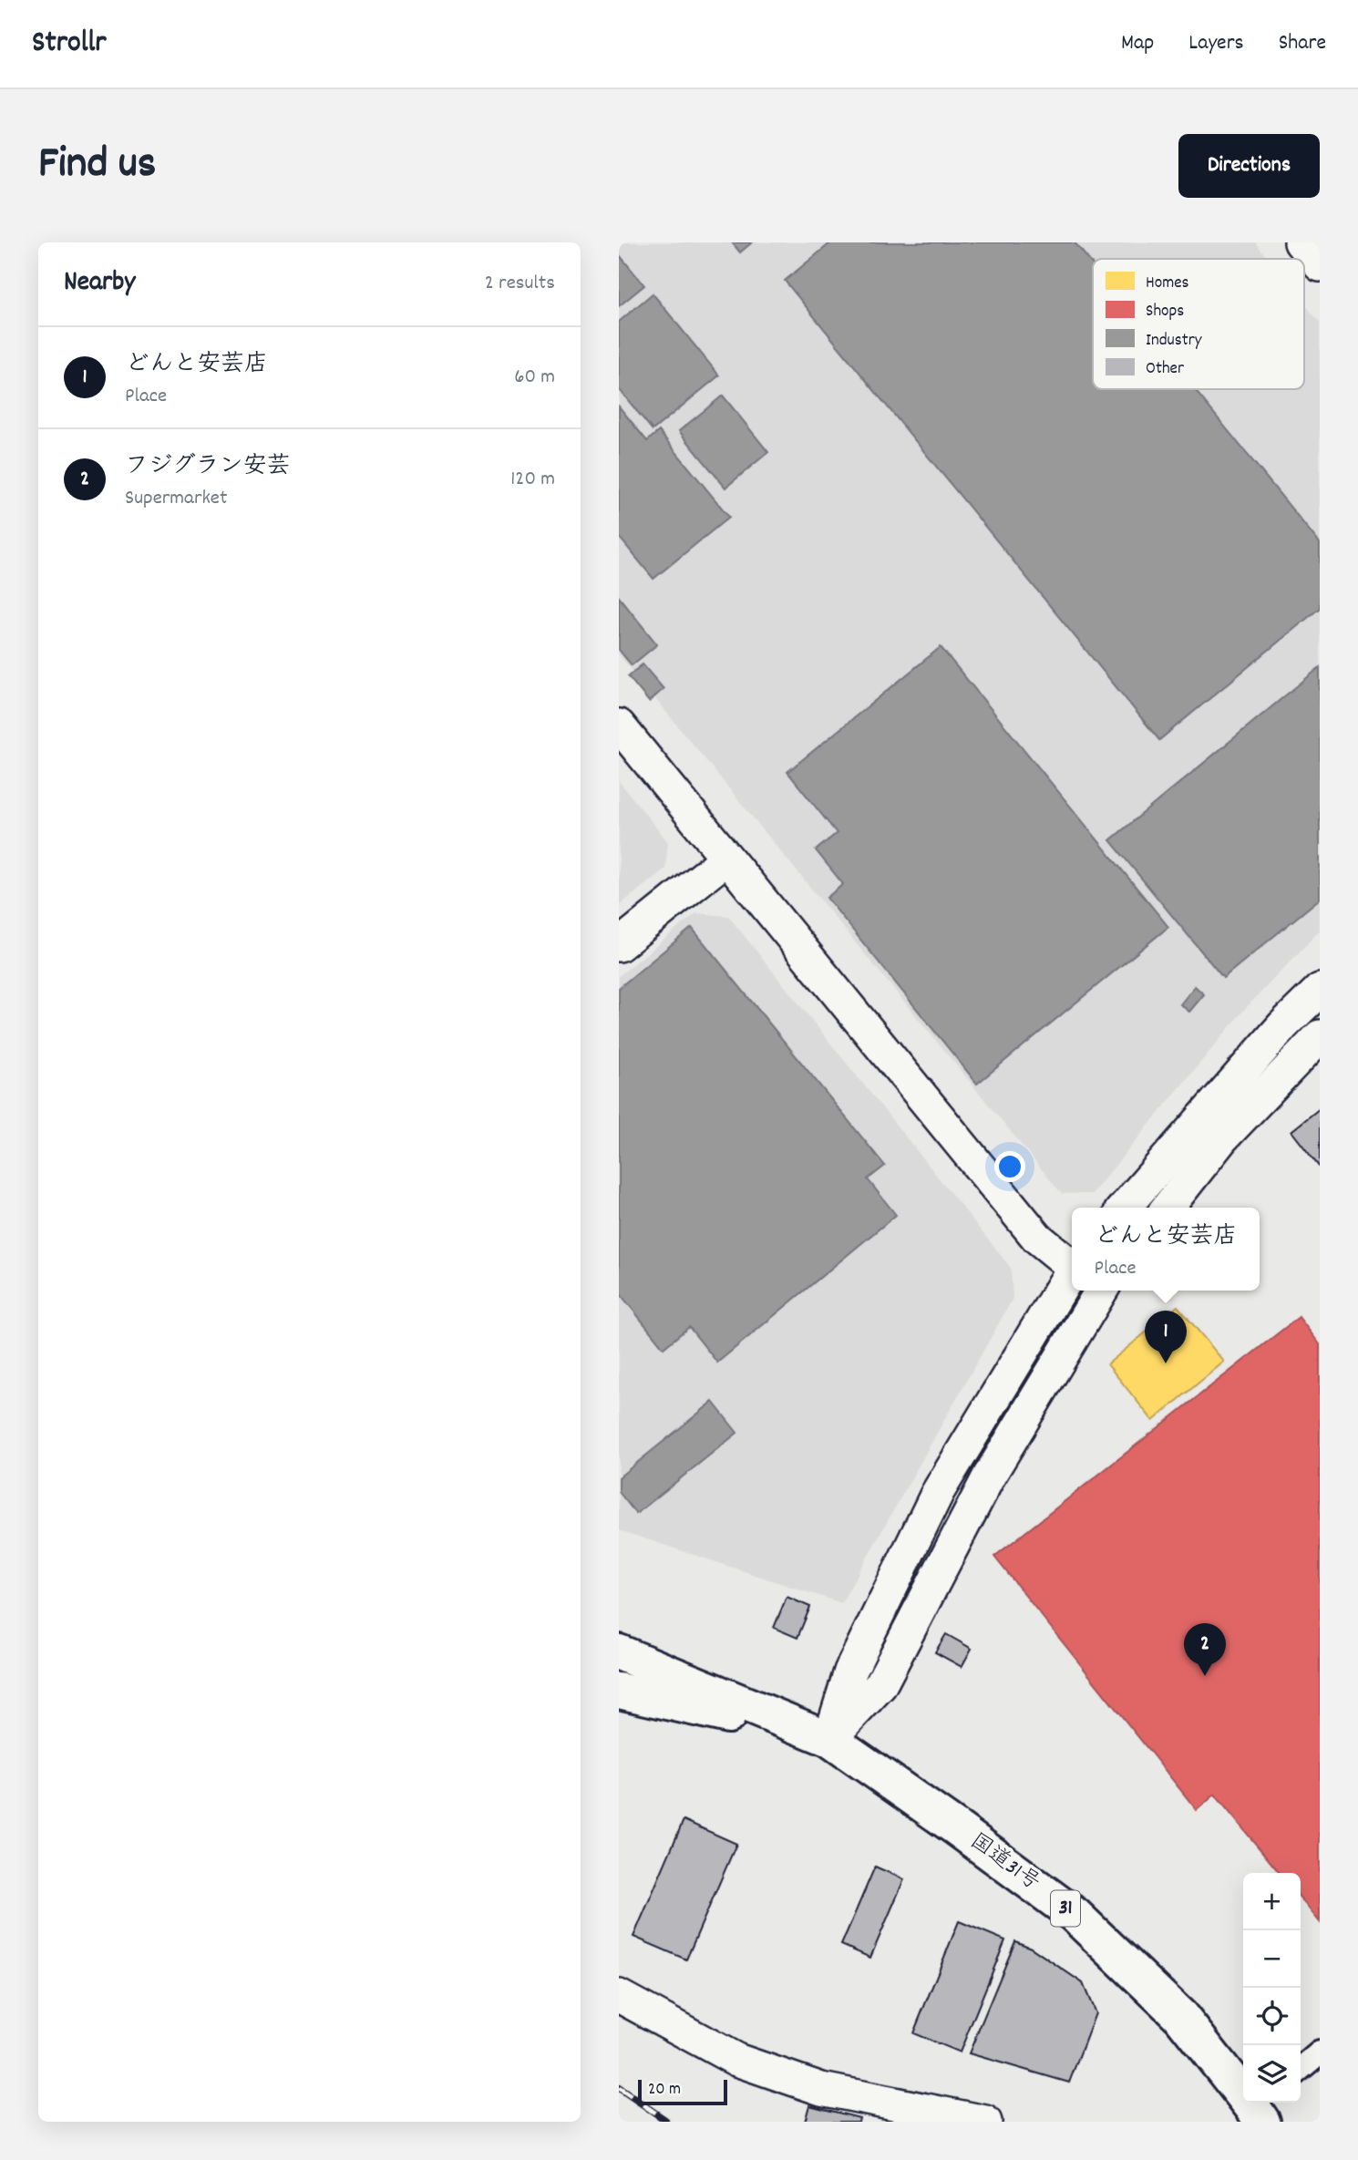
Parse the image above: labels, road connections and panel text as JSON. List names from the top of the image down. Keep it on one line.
{"streets":{"highway":["国道31号","31"]},"legend":["Homes","Shops","Industry","Other"],"scale_bar":"20 m","page":{"header":"Strollr","nav":["Map","Layers","Share"],"title":"Find us","buttons":"Directions","heading":["Nearby","2 results"],"list":[{"mark":"1","name":"どんと安芸店","note":"Place","value":"60 m"},{"mark":"2","name":"フジグラン安芸","note":"Supermarket","value":"120 m"}],"popup":["どんと安芸店","Place"],"pins":["1","2"],"map_buttons":["+","−"],"scale":"20 m"}}
